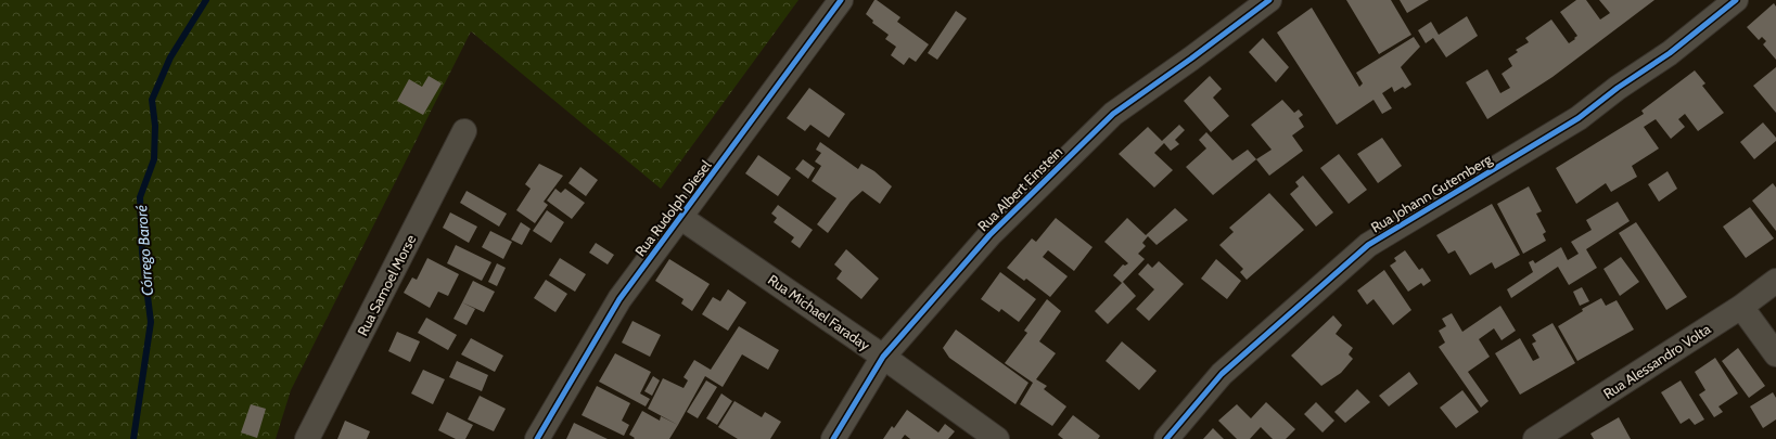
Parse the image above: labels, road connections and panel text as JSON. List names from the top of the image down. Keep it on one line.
{"streets":{"street":["Rua Albert Einstein","Rua Johann Gutemberg","Rua Rudolph Diesel","Rua Samoel Morse","Rua Michael Faraday","Rua Alessandro Volta"]},"crossings":[["Rua Albert Einstein","Rua Michael Faraday"],["Rua Rudolph Diesel","Rua Michael Faraday"]],"water":["Córrego Baroré"]}
